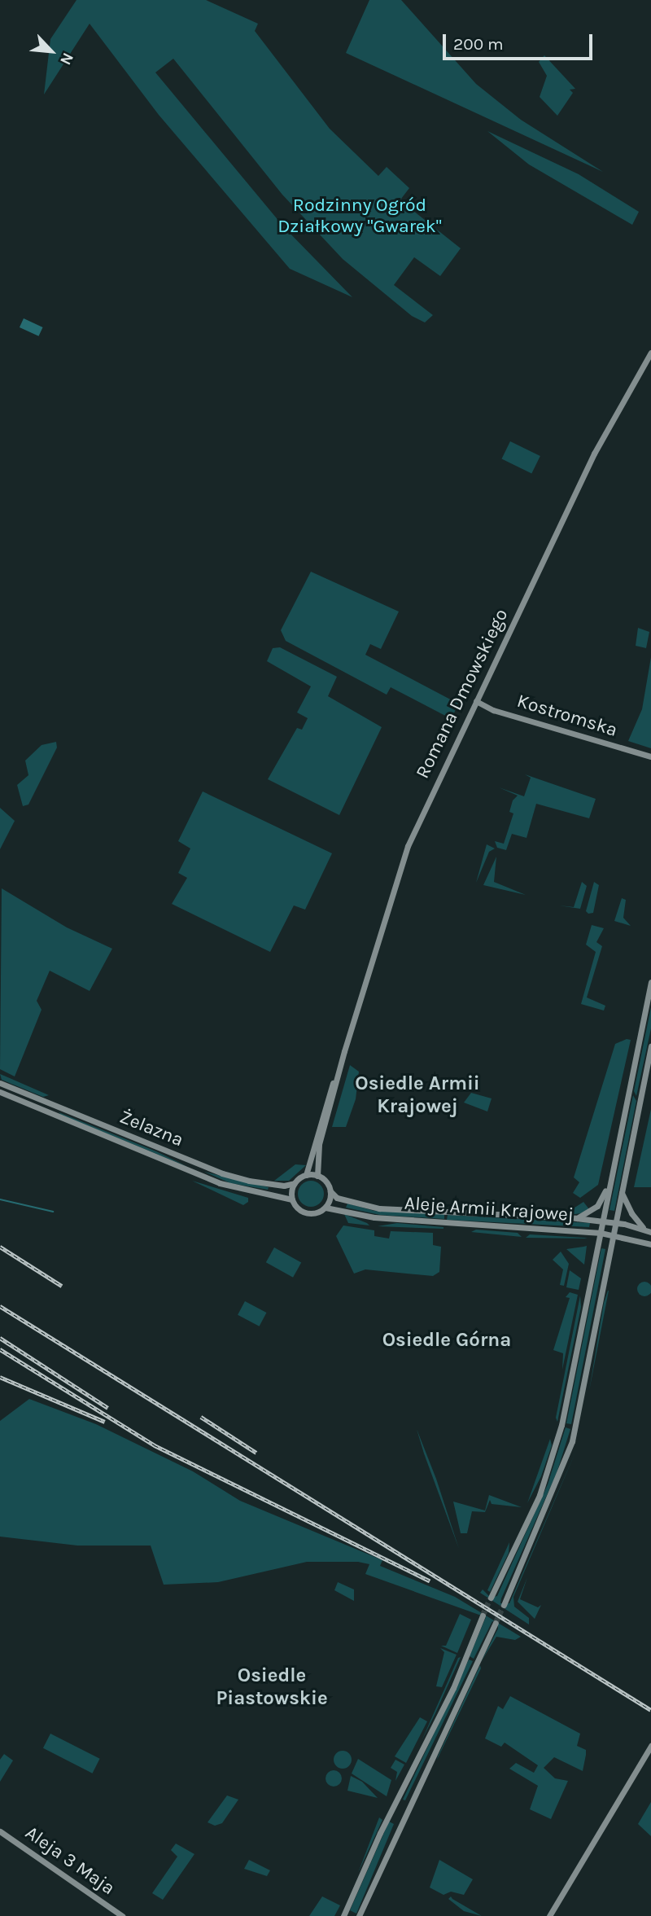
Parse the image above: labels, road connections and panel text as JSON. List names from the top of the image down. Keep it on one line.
{"streets":{"street":["Romana Dmowskiego","Kostromska","Żelazna","Aleje Armii Krajowej","Aleja 3 Maja"]},"crossings":[["Romana Dmowskiego","Kostromska"],["Romana Dmowskiego","Żelazna"],["Romana Dmowskiego","Aleje Armii Krajowej"],["Żelazna","Aleje Armii Krajowej"]],"districts":["Osiedle Armii Krajowej","Osiedle Górna","Osiedle Piastowskie"],"parks":["Rodzinny Ogród Działkowy \"Gwarek\""],"scale_bar":"200 m","north":"bottom right"}
